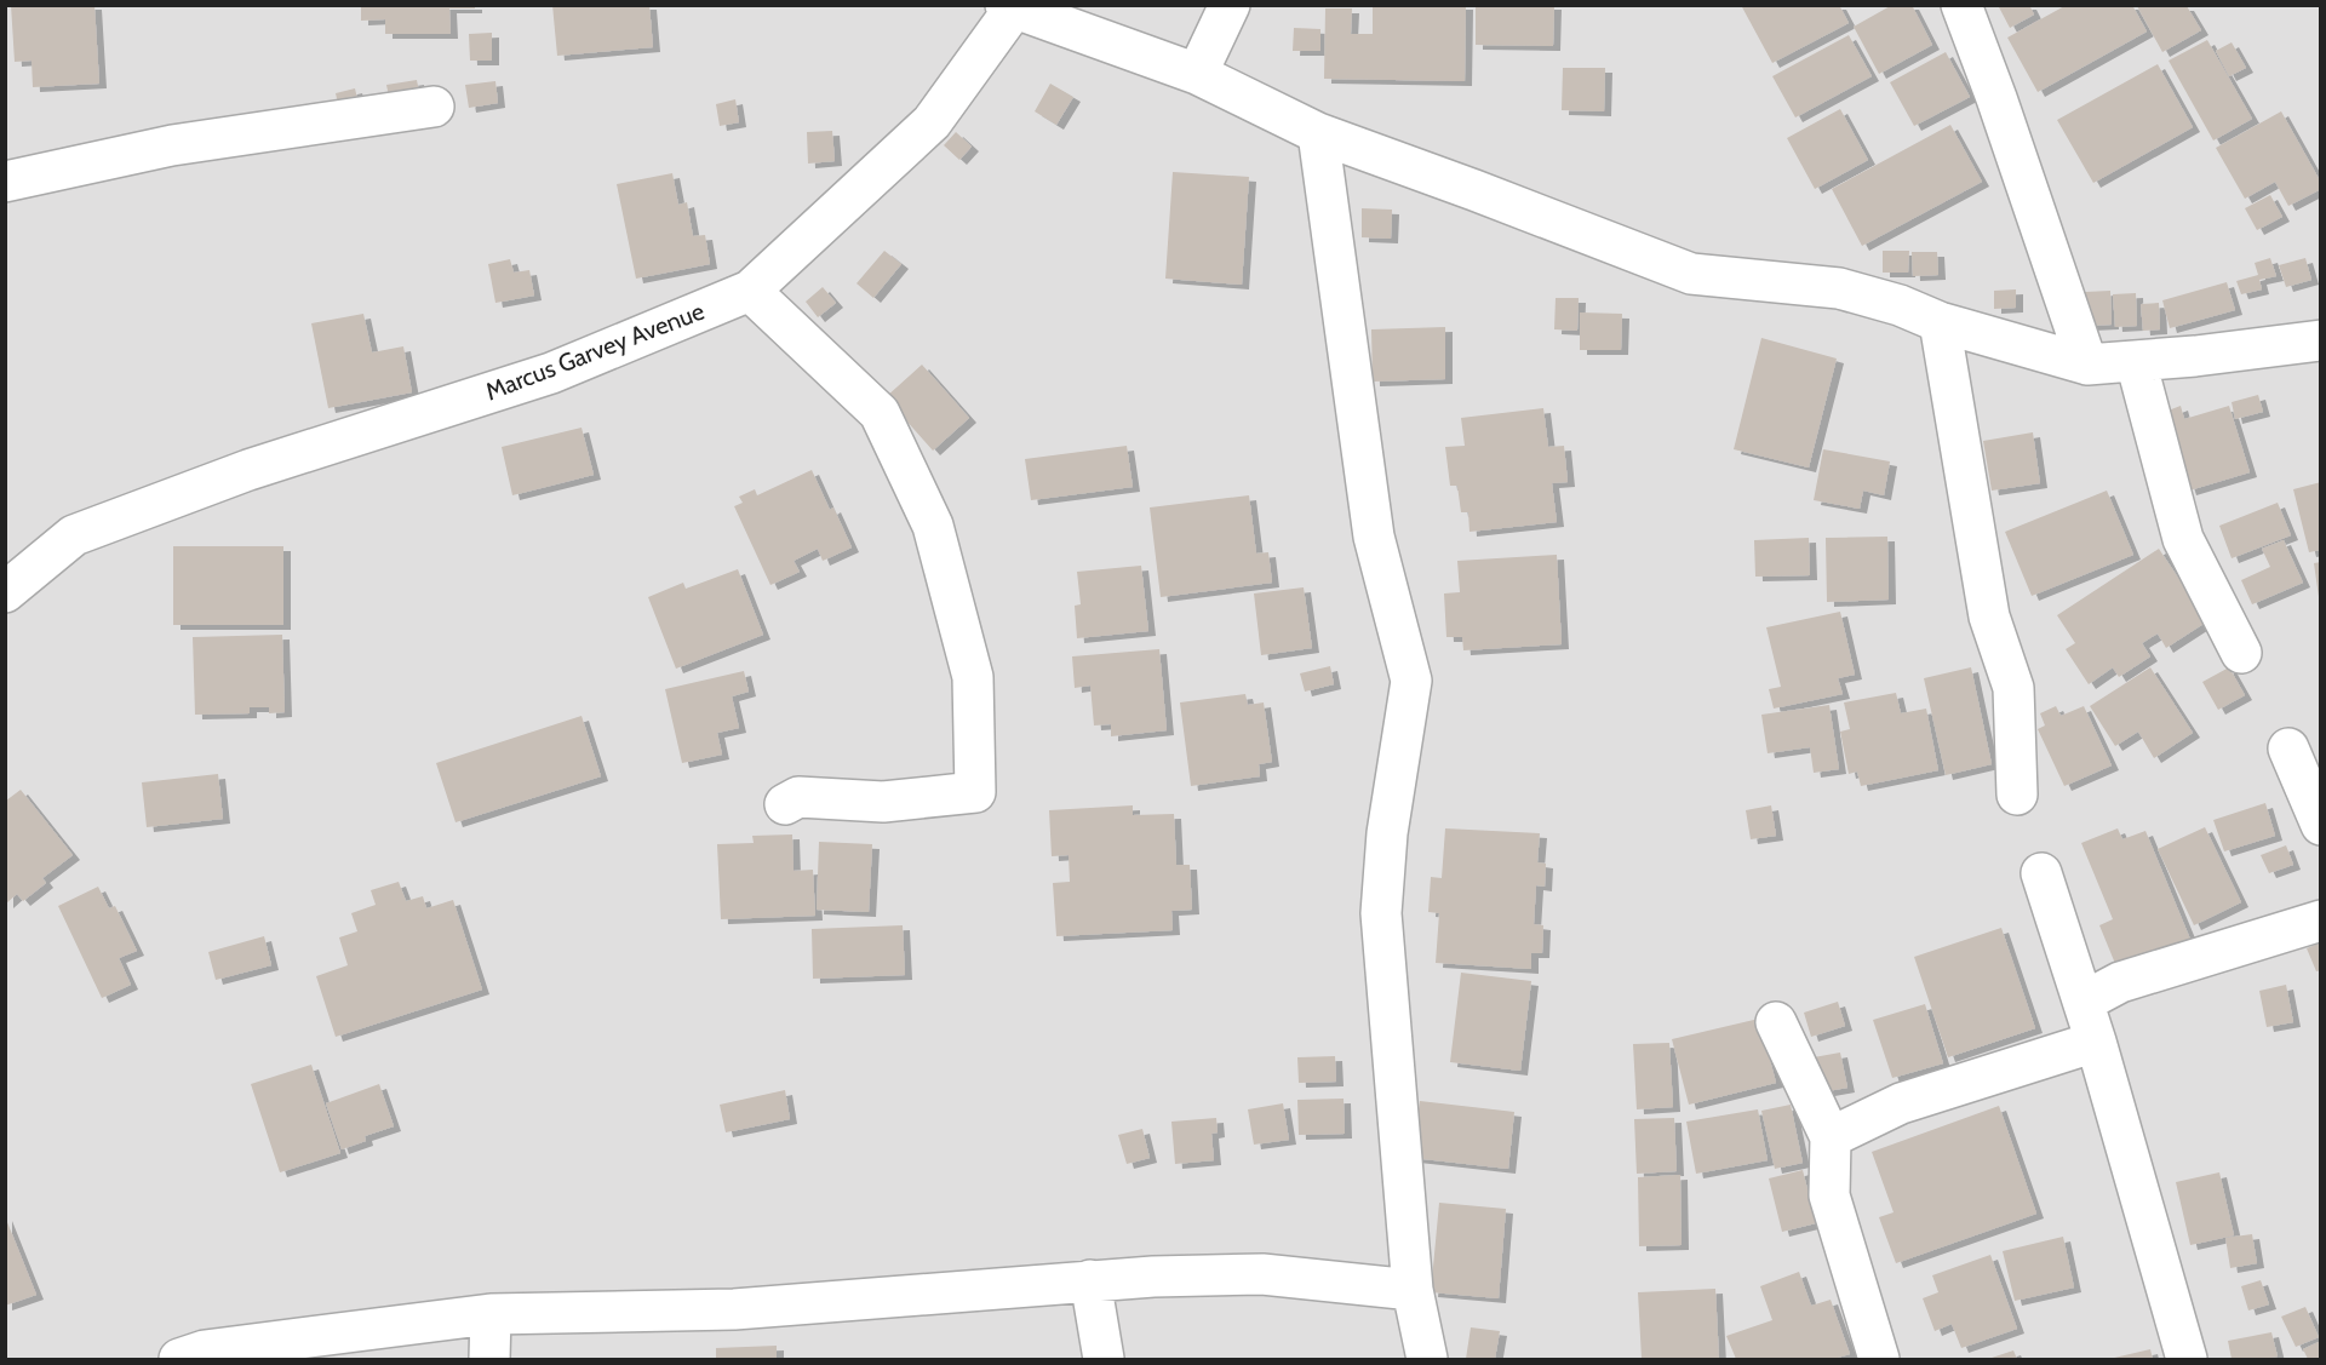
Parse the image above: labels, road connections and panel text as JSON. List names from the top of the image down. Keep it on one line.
{"streets":{"street":["Marcus Garvey Avenue"]}}
